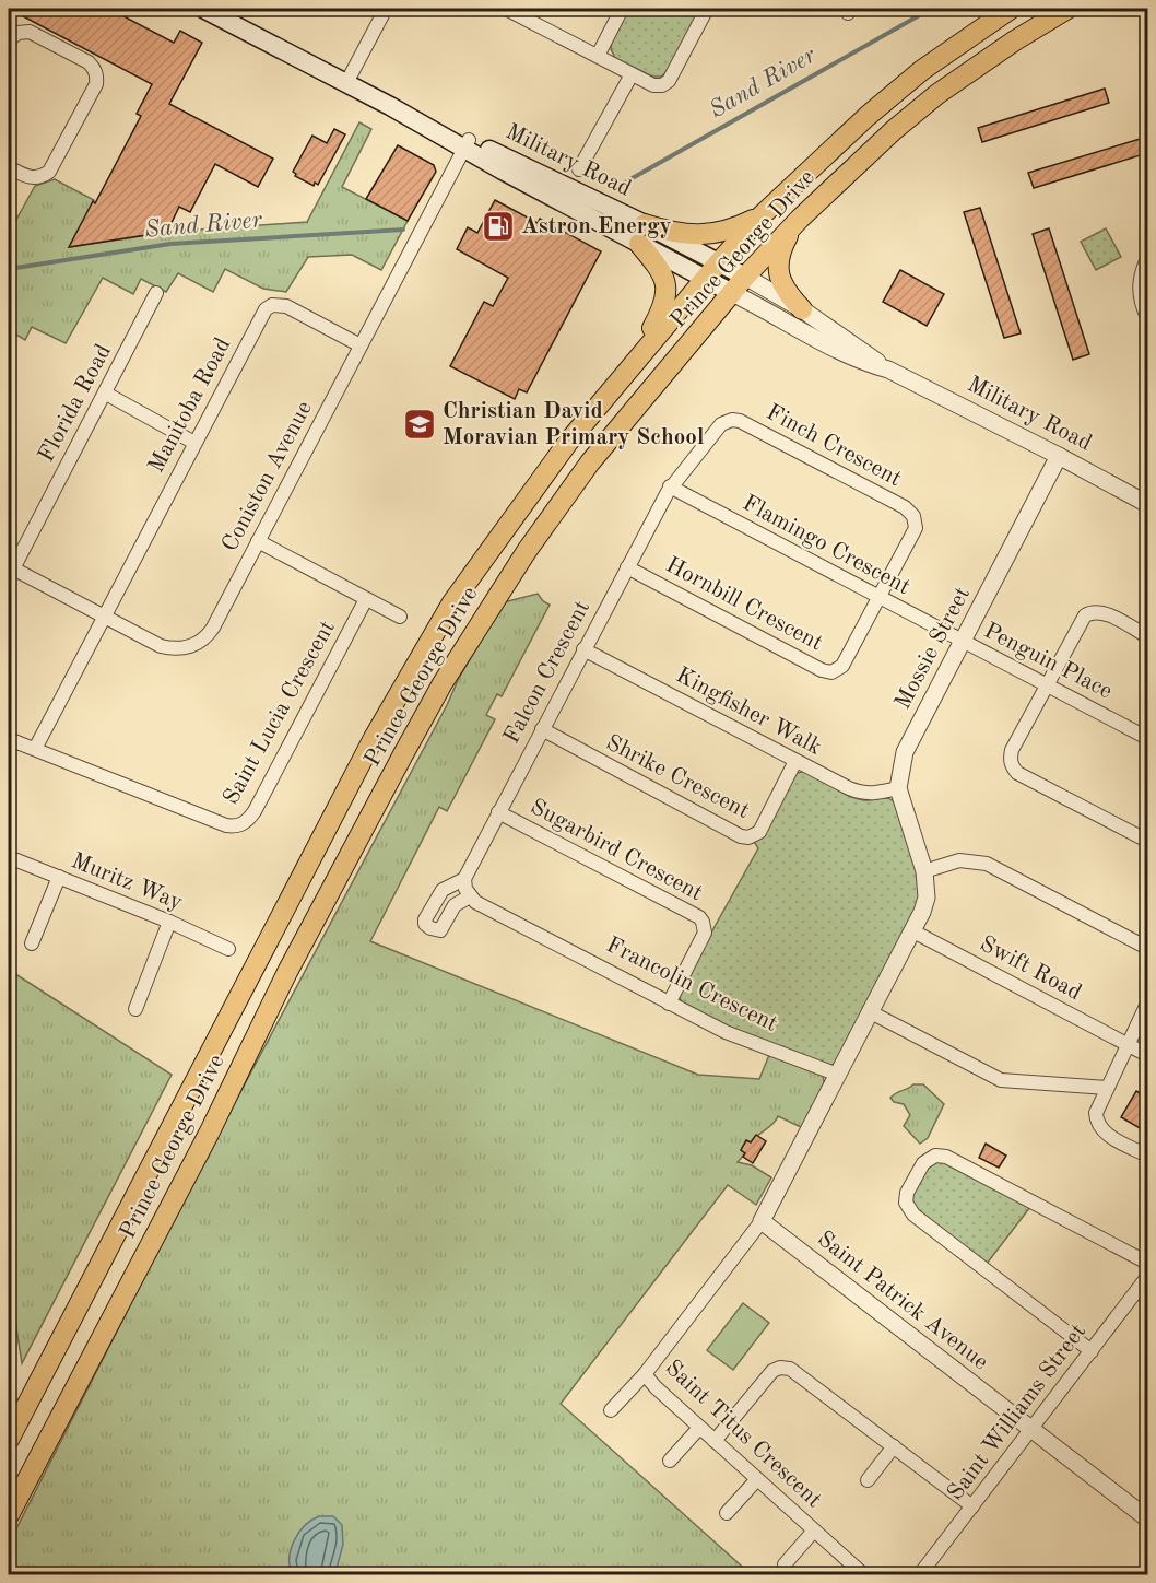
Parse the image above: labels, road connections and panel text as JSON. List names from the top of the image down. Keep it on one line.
{"streets":{"main road":["Military Road","Prince George Drive"],"street":["Florida Road","Manitoba Road","Finch Crescent","Coniston Avenue","Flamingo Crescent","Hornbill Crescent","Mossie Street","Penguin Place","Falcon Crescent","Kingfisher Walk","Saint Lucia Crescent","Shrike Crescent","Sugarbird Crescent","Muritz Way","Swift Road","Francolin Crescent","Saint Patrick Avenue","Saint Williams Street","Saint Titus Crescent"]},"crossings":[["Military Road","Prince George Drive"],["Military Road","Coniston Avenue"],["Military Road","Mossie Street"],["Florida Road","Coniston Avenue"],["Manitoba Road","Coniston Avenue"],["Finch Crescent","Flamingo Crescent"],["Finch Crescent","Hornbill Crescent"],["Finch Crescent","Falcon Crescent"],["Flamingo Crescent","Hornbill Crescent"],["Flamingo Crescent","Mossie Street"],["Flamingo Crescent","Penguin Place"],["Flamingo Crescent","Falcon Crescent"],["Hornbill Crescent","Falcon Crescent"],["Mossie Street","Penguin Place"],["Mossie Street","Kingfisher Walk"],["Falcon Crescent","Kingfisher Walk"],["Falcon Crescent","Shrike Crescent"],["Falcon Crescent","Sugarbird Crescent"],["Falcon Crescent","Francolin Crescent"],["Kingfisher Walk","Shrike Crescent"],["Sugarbird Crescent","Francolin Crescent"],["Saint Patrick Avenue","Saint Williams Street"],["Saint Patrick Avenue","Saint Titus Crescent"]],"water":["Sand River"],"places":{"fuel station":["Astron Energy"],"school or university":["Christian David Moravian Primary School"]}}
